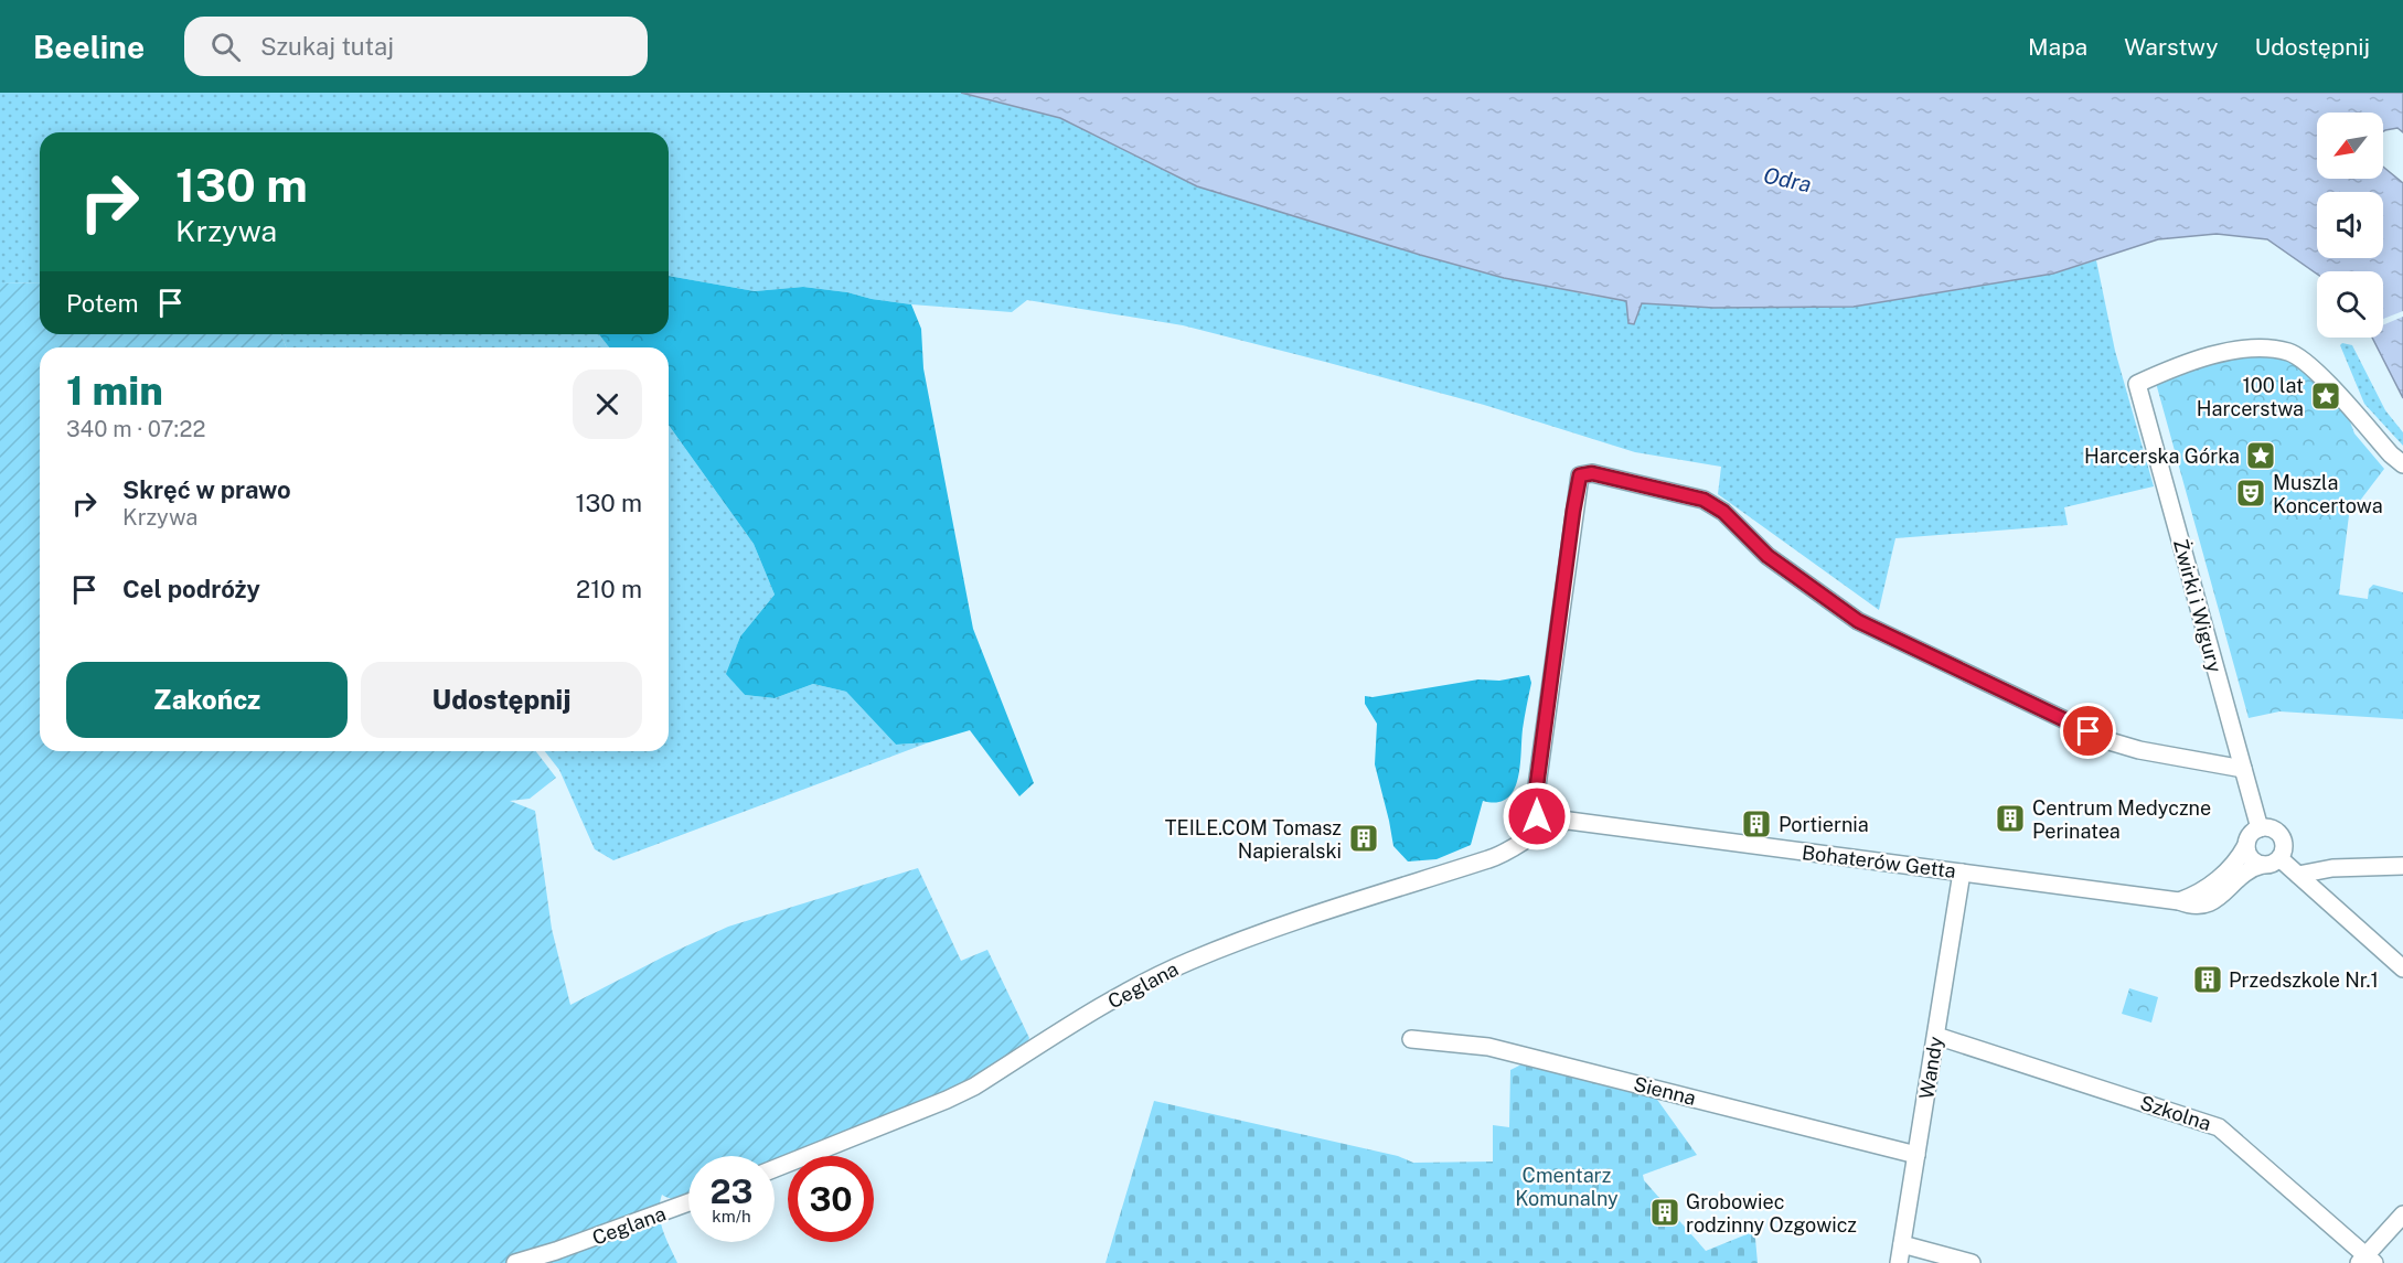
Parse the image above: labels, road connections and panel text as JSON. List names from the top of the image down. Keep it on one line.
{"streets":{"street":["Żwirki i Wigury","Bohaterów Getta","Ceglana","Wandy","Sienna","Szkolna"]},"crossings":[["Żwirki i Wigury","Bohaterów Getta"],["Bohaterów Getta","Ceglana"],["Bohaterów Getta","Wandy"],["Wandy","Sienna"],["Wandy","Szkolna"]],"water":["Odra"],"parks":["Cmentarz Komunalny"],"places":{"place":["100 lat Harcerstwa","Harcerska Górka"],"theatre":["Muszla Koncertowa"],"building":["Centrum Medyczne Perinatea","Portiernia","TEILE.COM Tomasz Napieralski","Przedszkole Nr.1","Grobowiec rodzinny Ozgowicz"]},"north":"bottom left","page":{"header":"Beeline","search":"Szukaj tutaj","nav":["Mapa","Warstwy","Udostępnij"],"turn":["130 m","Krzywa"],"then":"Potem","heading":["1 min","340 m · 07:22"],"list":[{"name":"Skręć w prawo","note":"Krzywa","value":"130 m"},{"name":"Cel podróży","value":"210 m"}],"buttons":["Zakończ","Udostępnij"],"speed":"23 km/h","limit":"30"}}
